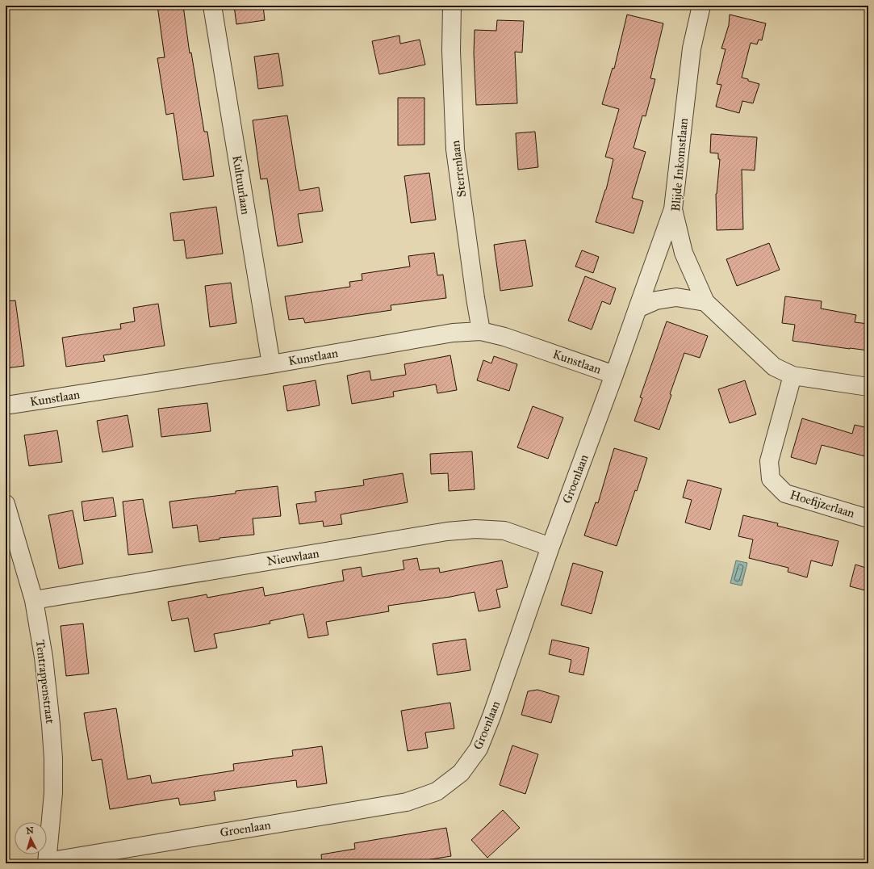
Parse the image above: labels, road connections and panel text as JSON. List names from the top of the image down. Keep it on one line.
{"streets":{"street":["Blijde Inkomstlaan","Sterrenlaan","Kultuurlaan","Kunstlaan","Groenlaan","Hoefijzerlaan","Nieuwlaan","Tentrappenstraat"]},"crossings":[["Blijde Inkomstlaan","Groenlaan"],["Blijde Inkomstlaan","Hoefijzerlaan"],["Sterrenlaan","Kunstlaan"],["Kultuurlaan","Kunstlaan"],["Kunstlaan","Groenlaan"],["Groenlaan","Nieuwlaan"],["Groenlaan","Tentrappenstraat"],["Nieuwlaan","Tentrappenstraat"]],"north":"top"}
